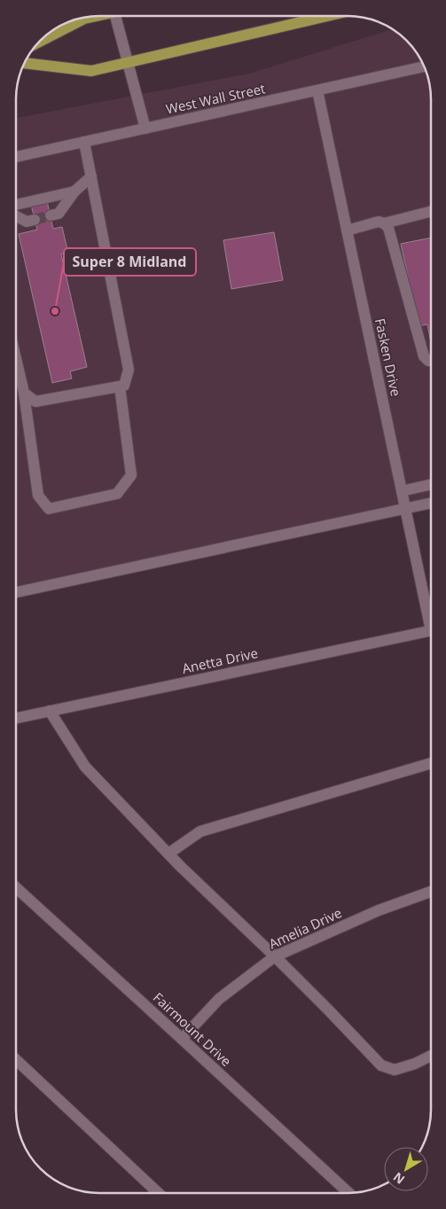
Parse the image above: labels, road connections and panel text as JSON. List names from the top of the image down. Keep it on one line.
{"streets":{"street":["West Wall Street","Fasken Drive","Anetta Drive","Amelia Drive","Fairmount Drive"]},"crossings":[["West Wall Street","Fasken Drive"],["Amelia Drive","Fairmount Drive"]],"places":["Super 8 Midland"],"north":"bottom left"}
